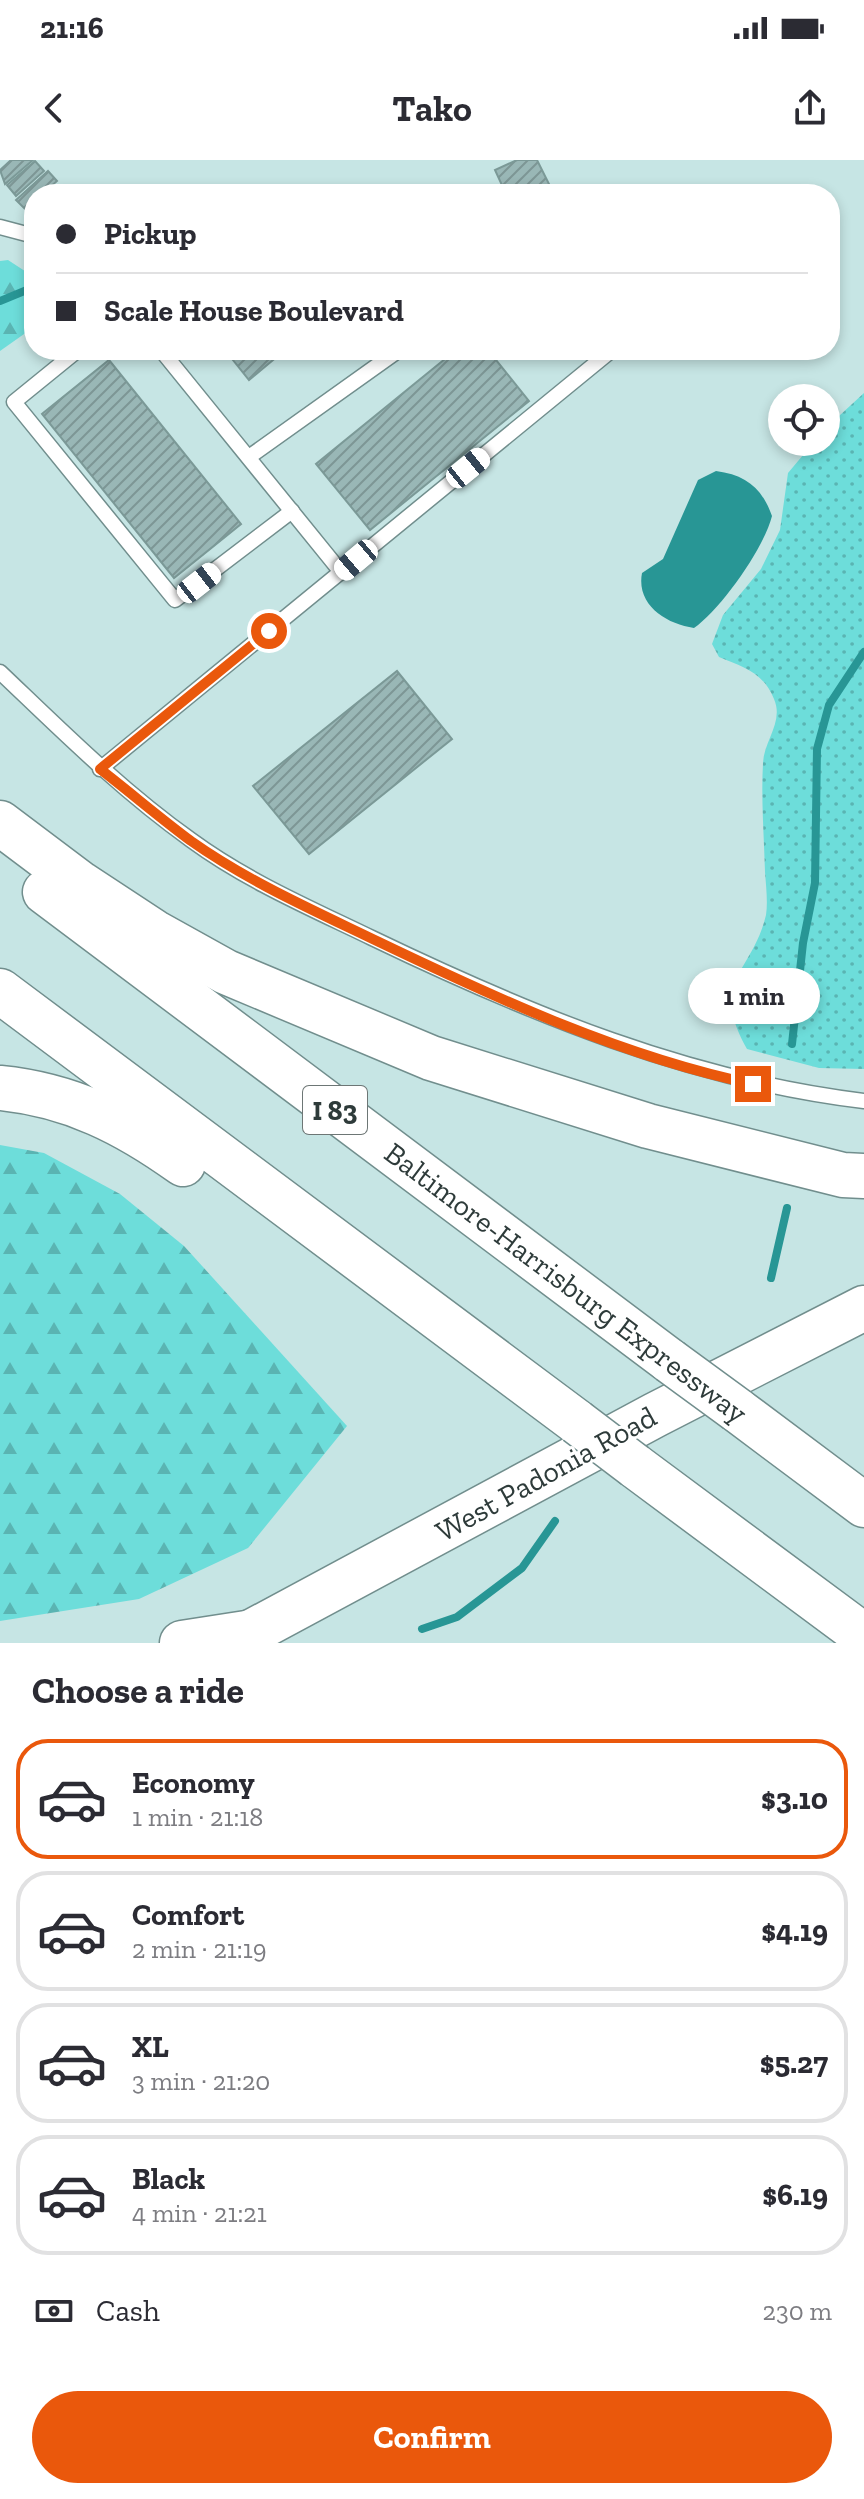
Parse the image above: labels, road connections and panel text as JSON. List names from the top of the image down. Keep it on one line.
{"streets":{"main road":["I 83","Baltimore-Harrisburg Expressway","West Padonia Road"]},"page":{"status":"21:16","header":"Tako","banner":["Pickup","Scale House Boulevard"],"bubble":"1 min","heading":"Choose a ride","list":[{"name":"Economy","note":"1 min · 21:18","value":"$3.10"},{"name":"Comfort","note":"2 min · 21:19","value":"$4.19"},{"name":"XL","note":"3 min · 21:20","value":"$5.27"},{"name":"Black","note":"4 min · 21:21","value":"$6.19"}],"pay":["Cash","230 m"],"buttons":"Confirm"}}
